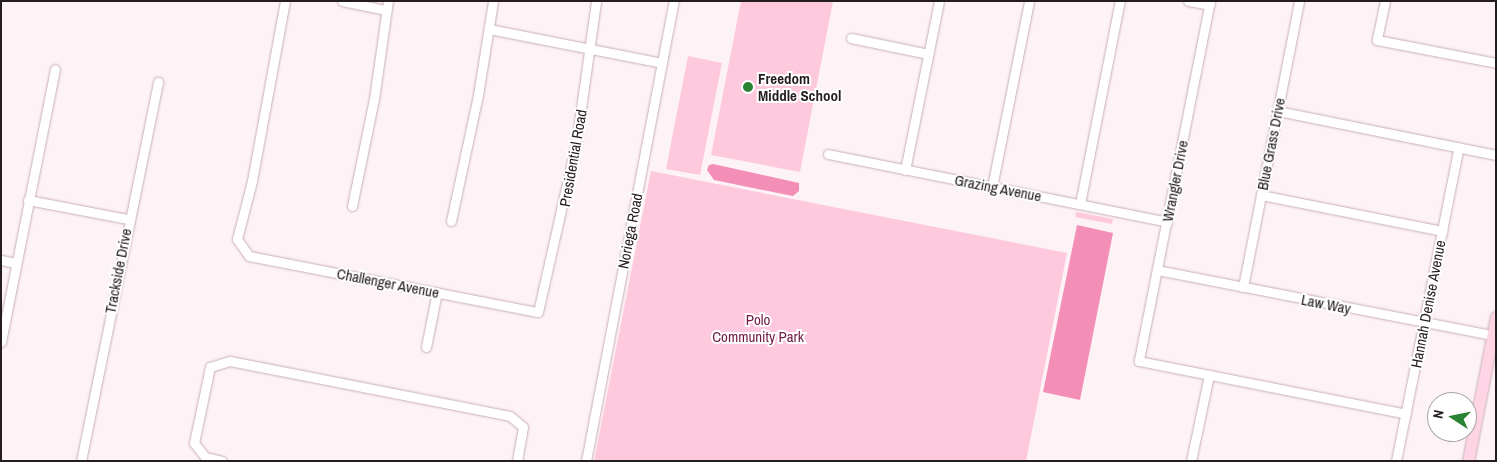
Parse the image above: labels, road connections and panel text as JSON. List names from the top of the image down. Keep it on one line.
{"streets":{"street":["Blue Grass Drive","Presidential Road","Wrangler Drive","Grazing Avenue","Noriega Road","Trackside Drive","Challenger Avenue","Law Way","Hannah Denise Avenue"]},"crossings":[["Blue Grass Drive","Law Way"],["Presidential Road","Challenger Avenue"],["Wrangler Drive","Grazing Avenue"],["Wrangler Drive","Law Way"],["Law Way","Hannah Denise Avenue"]],"parks":["Polo Community Park"],"places":["Freedom Middle School"],"north":"left"}
